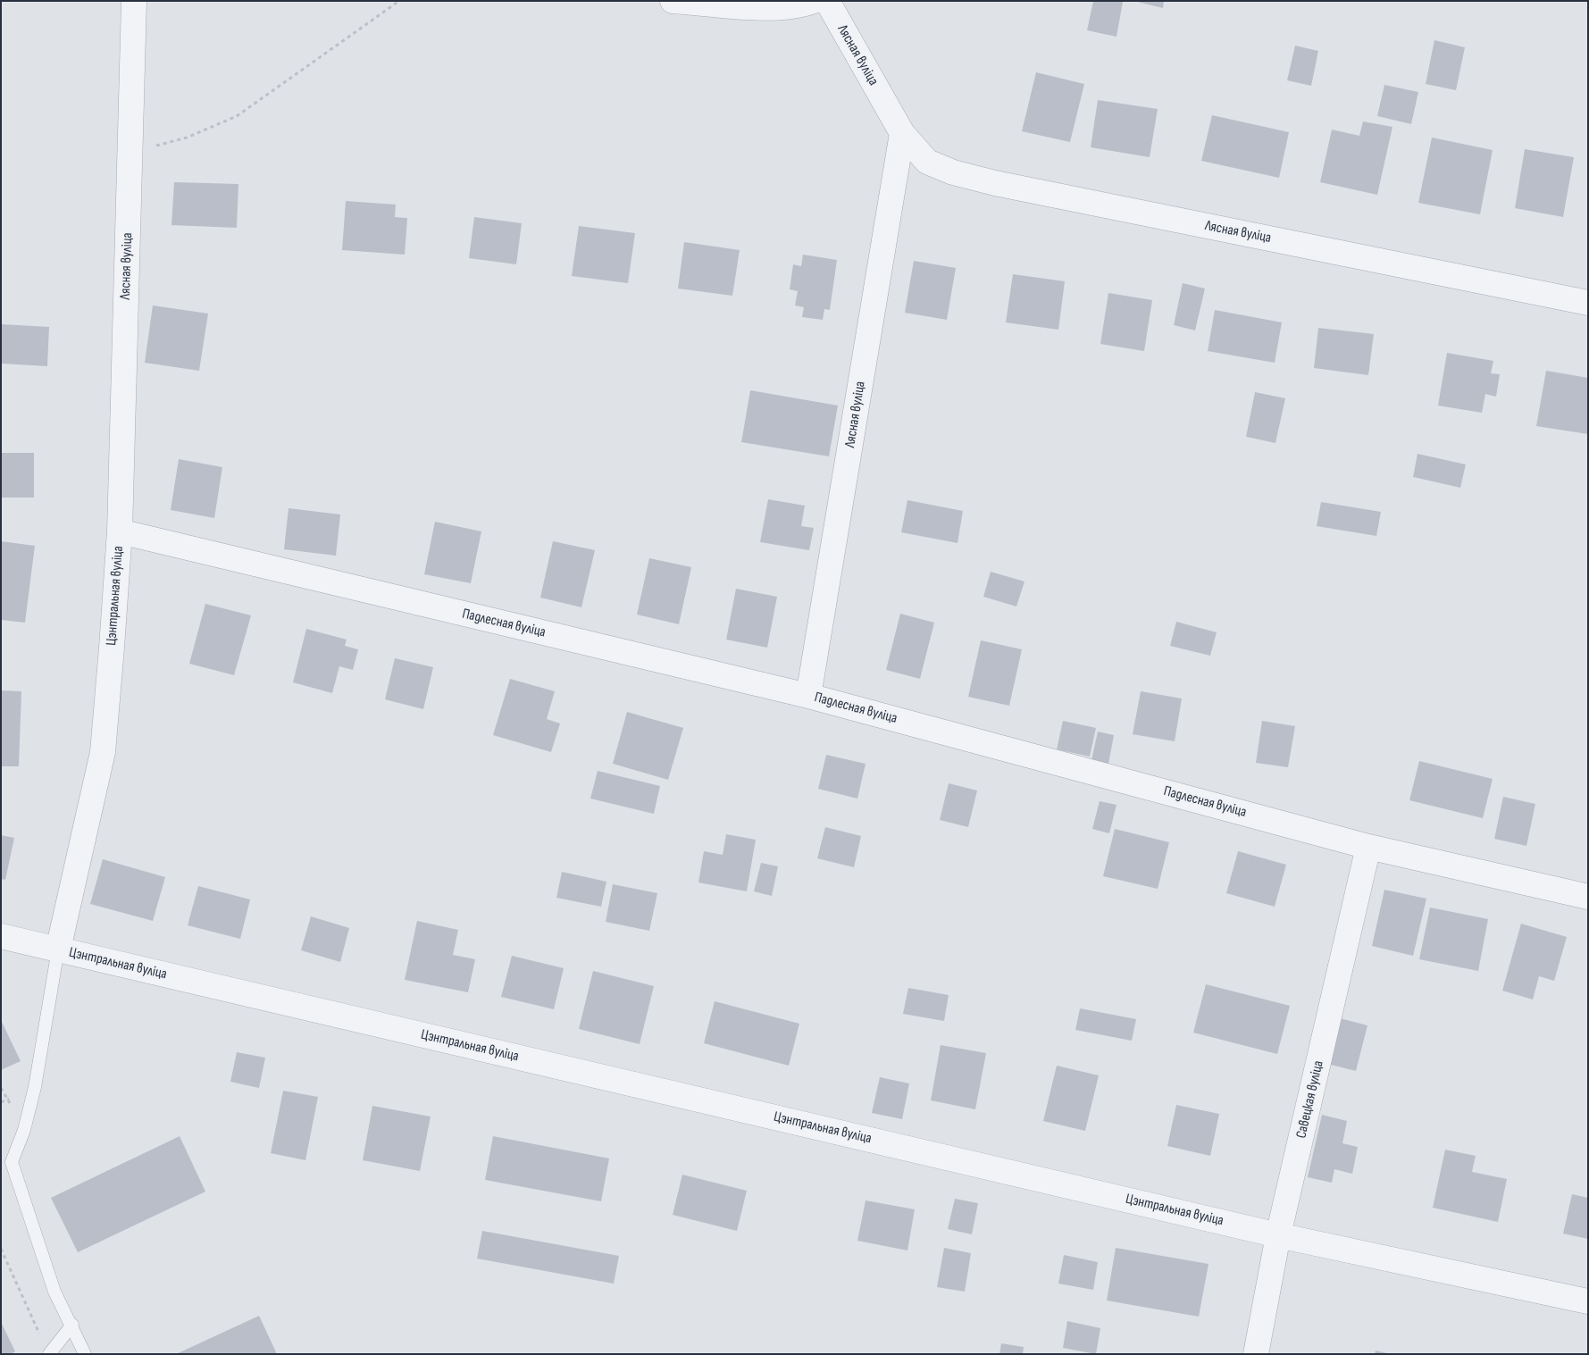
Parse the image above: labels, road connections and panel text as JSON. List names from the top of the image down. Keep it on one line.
{"streets":{"street":["Лясная вуліца","Цэнтральная вуліца","Падлесная вуліца","Савецкая вуліца"]},"crossings":[["Лясная вуліца","Цэнтральная вуліца"],["Лясная вуліца","Падлесная вуліца"],["Цэнтральная вуліца","Падлесная вуліца"],["Цэнтральная вуліца","Савецкая вуліца"],["Падлесная вуліца","Савецкая вуліца"]]}
